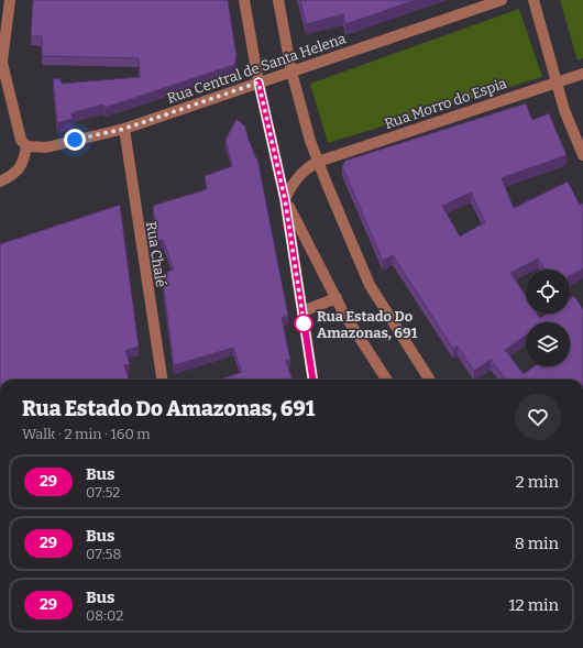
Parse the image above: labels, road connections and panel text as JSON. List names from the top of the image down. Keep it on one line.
{"streets":{"street":["Rua Central de Santa Helena","Rua Morro do Espia","Rua Chalé"]},"crossings":[["Rua Central de Santa Helena","Rua Chalé"]],"places":["Rua Estado Do Amazonas, 691"],"lines":["bus line 29"],"page":{"heading":["Rua Estado Do Amazonas, 691","Walk · 2 min · 160 m"],"list":[{"mark":"29","name":"Bus","note":"07:52","value":"2 min"},{"mark":"29","name":"Bus","note":"07:58","value":"8 min"},{"mark":"29","name":"Bus","note":"08:02","value":"12 min"}]}}
